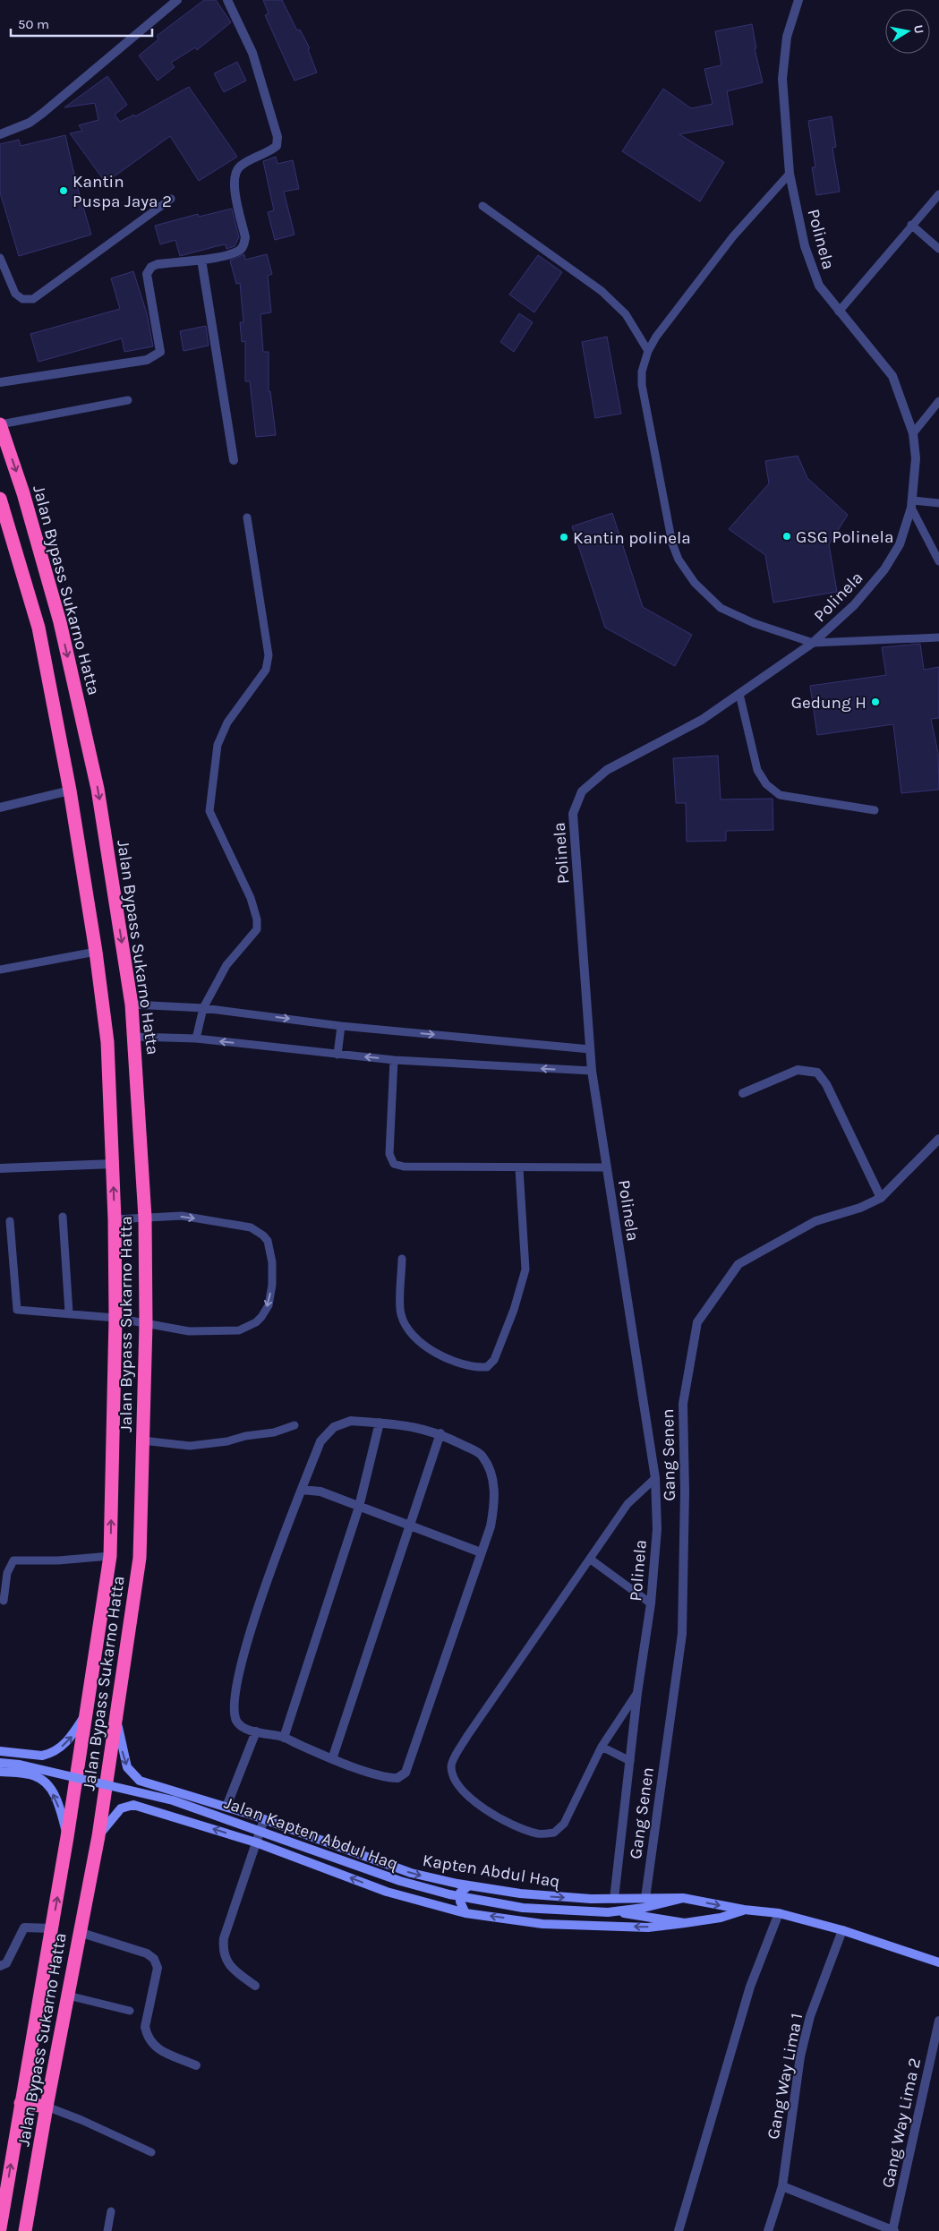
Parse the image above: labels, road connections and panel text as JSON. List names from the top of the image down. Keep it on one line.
{"streets":{"highway":["Jalan Bypass Sukarno Hatta"],"street":["Polinela","Gang Senen","Jalan Kapten Abdul Haq","Kapten Abdul Haq","Gang Way Lima 1","Gang Way Lima 2"]},"crossings":[["Polinela","Kapten Abdul Haq"],["Jalan Bypass Sukarno Hatta","Kapten Abdul Haq"],["Gang Senen","Kapten Abdul Haq"],["Jalan Kapten Abdul Haq","Kapten Abdul Haq"]],"places":["Kantin Puspa Jaya 2","GSG Polinela","Kantin polinela","Gedung H"],"scale_bar":"50 m","north":"right"}
